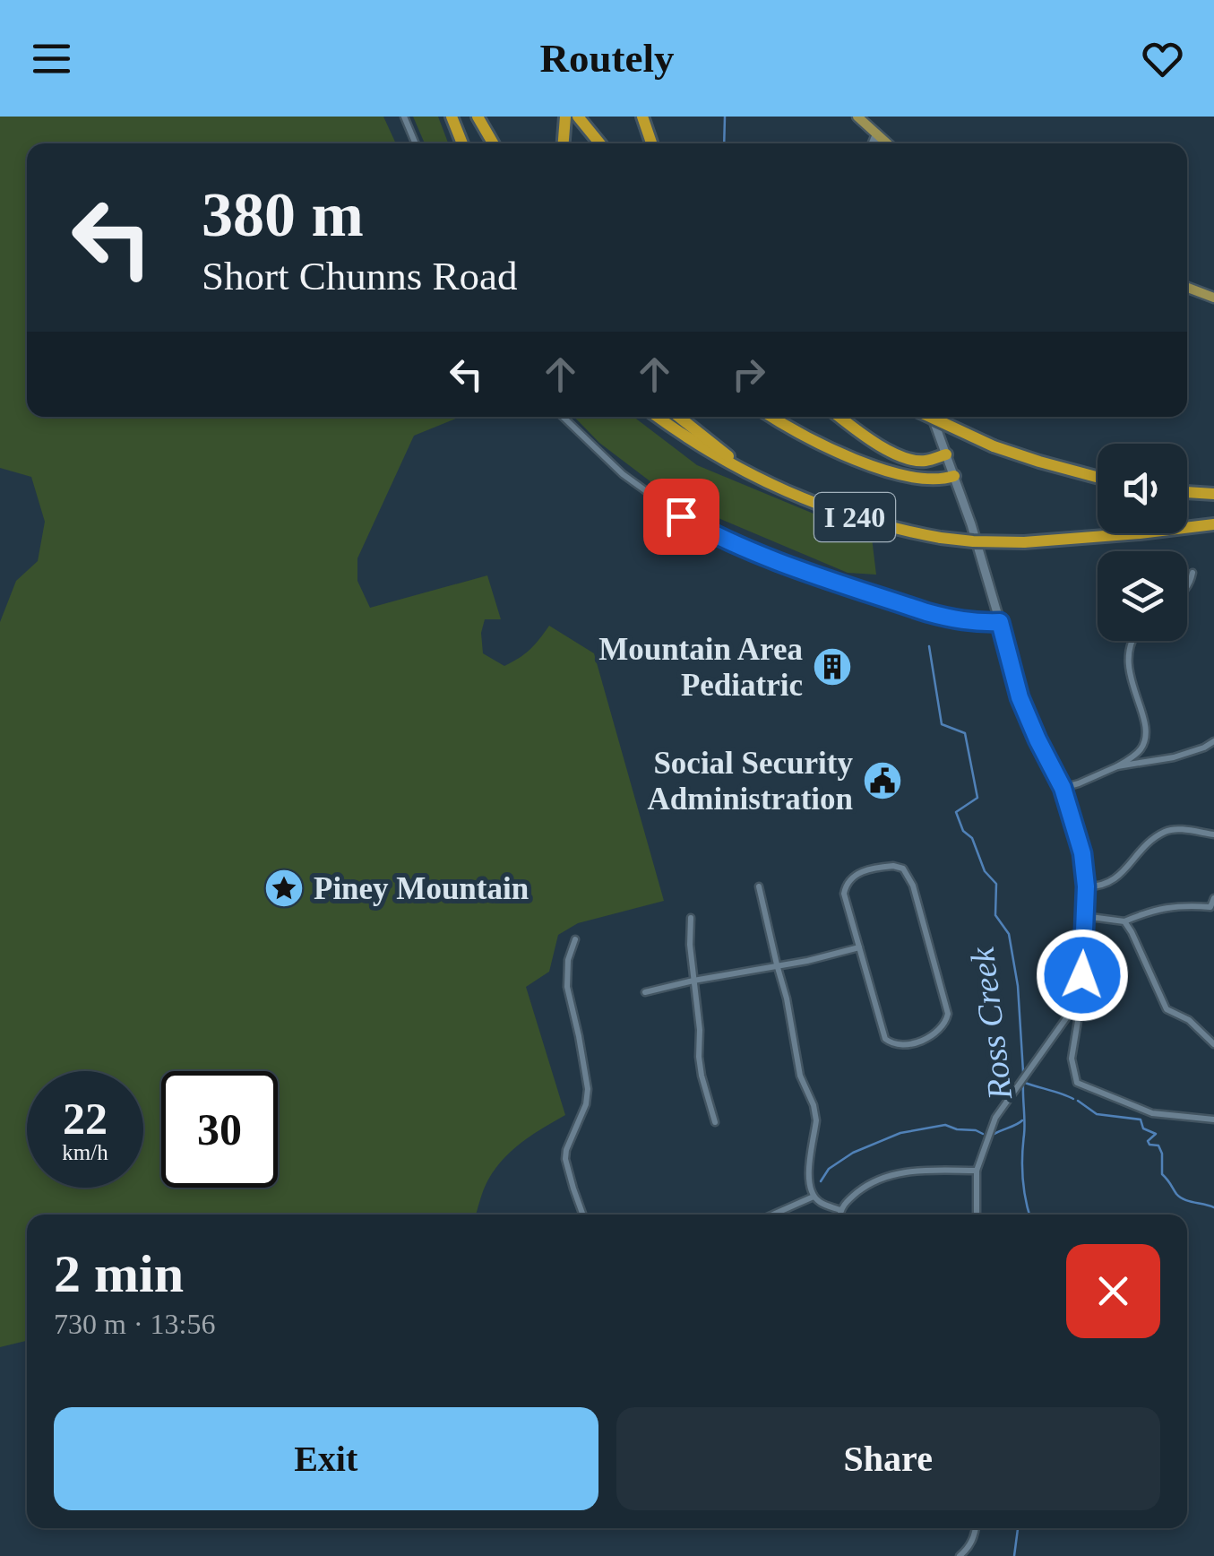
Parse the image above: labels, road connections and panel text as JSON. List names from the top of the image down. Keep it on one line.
{"streets":{"highway":["I 240"]},"water":["Ross Creek"],"places":{"building":["Mountain Area Pediatric"],"public building":["Social Security Administration"],"place":["Piney Mountain"]},"page":{"header":"Routely","turn":["380 m","Short Chunns Road"],"speed":"22 km/h","limit":"30","heading":["2 min","730 m · 13:56"],"buttons":["Exit","Share"]}}
